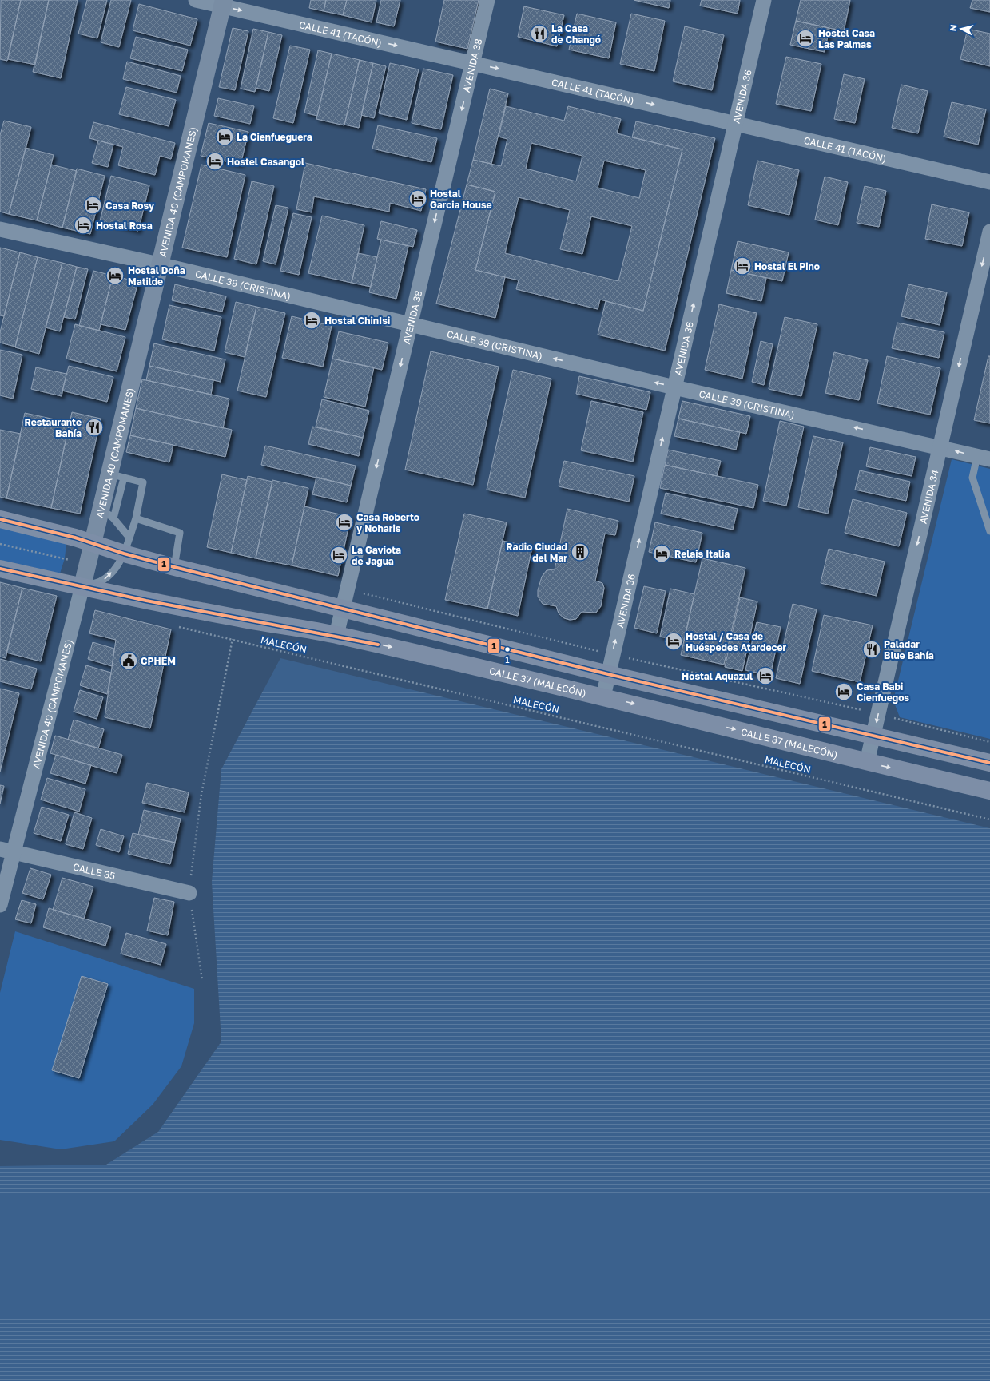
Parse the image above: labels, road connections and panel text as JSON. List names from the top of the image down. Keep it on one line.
{"streets":{"main road":["CALLE 37 (MALECÓN)"],"street":["CALLE 41 (TACÓN)","AVENIDA 38","AVENIDA 36","AVENIDA 40 (CAMPOMANES)","CALLE 39 (CRISTINA)","AVENIDA 34","CALLE 35"],"path":["MALECÓN"]},"crossings":[["CALLE 41 (TACÓN)","AVENIDA 38"],["CALLE 41 (TACÓN)","AVENIDA 36"],["CALLE 41 (TACÓN)","AVENIDA 40 (CAMPOMANES)"],["AVENIDA 38","CALLE 39 (CRISTINA)"],["AVENIDA 38","CALLE 37 (MALECÓN)"],["AVENIDA 36","CALLE 39 (CRISTINA)"],["AVENIDA 36","CALLE 37 (MALECÓN)"],["AVENIDA 40 (CAMPOMANES)","CALLE 39 (CRISTINA)"],["AVENIDA 40 (CAMPOMANES)","CALLE 37 (MALECÓN)"],["AVENIDA 40 (CAMPOMANES)","CALLE 35"],["CALLE 39 (CRISTINA)","AVENIDA 34"],["AVENIDA 34","CALLE 37 (MALECÓN)"]],"one_way":["CALLE 41 (TACÓN)","AVENIDA 38","AVENIDA 36","CALLE 39 (CRISTINA)","AVENIDA 34"],"places":{"restaurant":["La Casa de Changó","Restaurante Bahía","Paladar Blue Bahía"],"hotel":["Hostel Casa Las Palmas","La Cienfueguera","Hostel Casangol","Hostal Garcia House","Casa Rosy","Hostal Rosa","Hostal El Pino","Hostal Doña Matilde","Hostal ChinIsi","Casa Roberto y Noharis","Relais Italia","La Gaviota de Jagua","Hostal / Casa de Huéspedes Atardecer","Hostal Aquazul","Casa Babi Cienfuegos"],"building":["Radio Ciudad del Mar"],"other":["1"],"public building":["CPHEM"]},"lines":["transit line 1"],"north":"left"}
